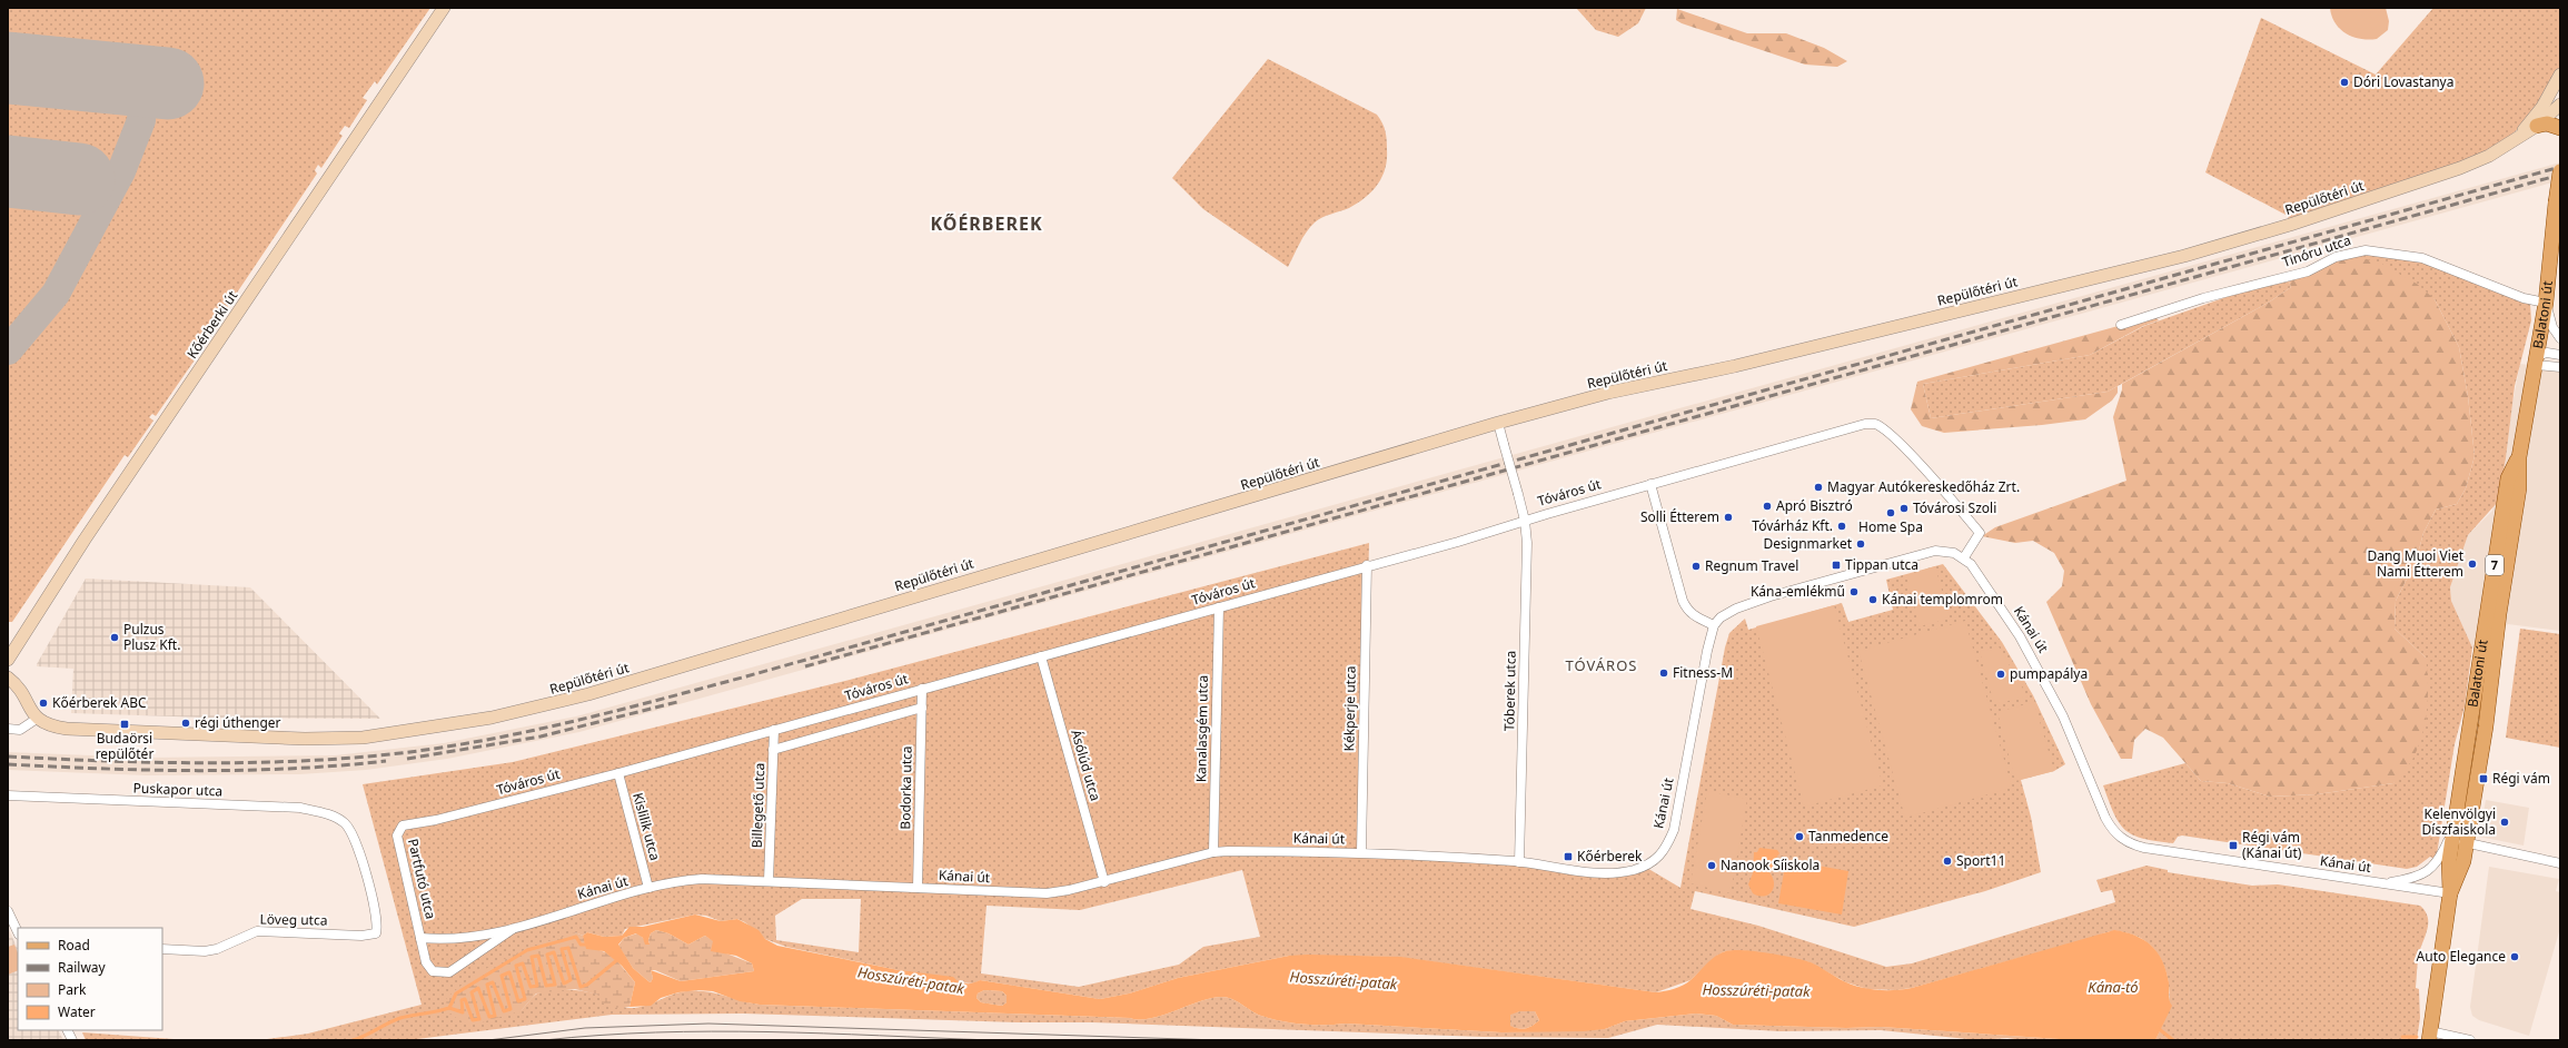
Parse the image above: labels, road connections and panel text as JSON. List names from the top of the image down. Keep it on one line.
{"streets":{"main road":["Balatoni út","7"],"street":["Repülőtéri út","Tinóru utca","Kőérberki út","Tóváros út","Kánai út","Tóberek utca","Kékperje utca","Kanalasgém utca","Ásólúd utca","Bodorka utca","Puskapor utca","Billegető utca","Kislilik utca","Partfutó utca","Löveg utca"]},"crossings":[["Repülőtéri út","Tóberek utca"],["Tinóru utca","Balatoni út"],["Balatoni út","Kánai út"],["Tóváros út","Kánai út"],["Tóváros út","Tóberek utca"],["Tóváros út","Kékperje utca"],["Tóváros út","Kanalasgém utca"],["Tóváros út","Ásólúd utca"],["Tóváros út","Bodorka utca"],["Tóváros út","Billegető utca"],["Tóváros út","Kislilik utca"],["Tóváros út","Partfutó utca"],["Kánai út","Tóberek utca"],["Kánai út","Kékperje utca"],["Kánai út","Kanalasgém utca"],["Kánai út","Ásólúd utca"],["Kánai út","Bodorka utca"],["Kánai út","Billegető utca"],["Kánai út","Kislilik utca"],["Kánai út","Partfutó utca"],["Puskapor utca","Löveg utca"]],"districts":["KŐÉRBEREK","TÓVÁROS"],"water":["Hosszúréti-patak","Kána-tó"],"places":{"other":["Dóri Lovastanya","Magyar Autókereskedőház Zrt.","Apró Bisztró","Tóvárosi Szoli","Home Spa","Solli Étterem","Tóvárház Kft.","Designmarket","Dang Muoi Viet Nami Étterem","Regnum Travel","Kána-emlékmű","Kánai templomrom","Pulzus Plusz Kft.","Fitness-M","pumpapálya","Kőérberek ABC","régi úthenger","Kelenvölgyi Díszfaiskola","Tanmedence","Sport11","Nanook Síiskola","Auto Elegance"],"transit":["Tippan utca","Budaörsi repülőtér","Régi vám","Régi vám (Kánai út)","Kőérberek"]},"legend":["Road","Railway","Park","Water"]}
